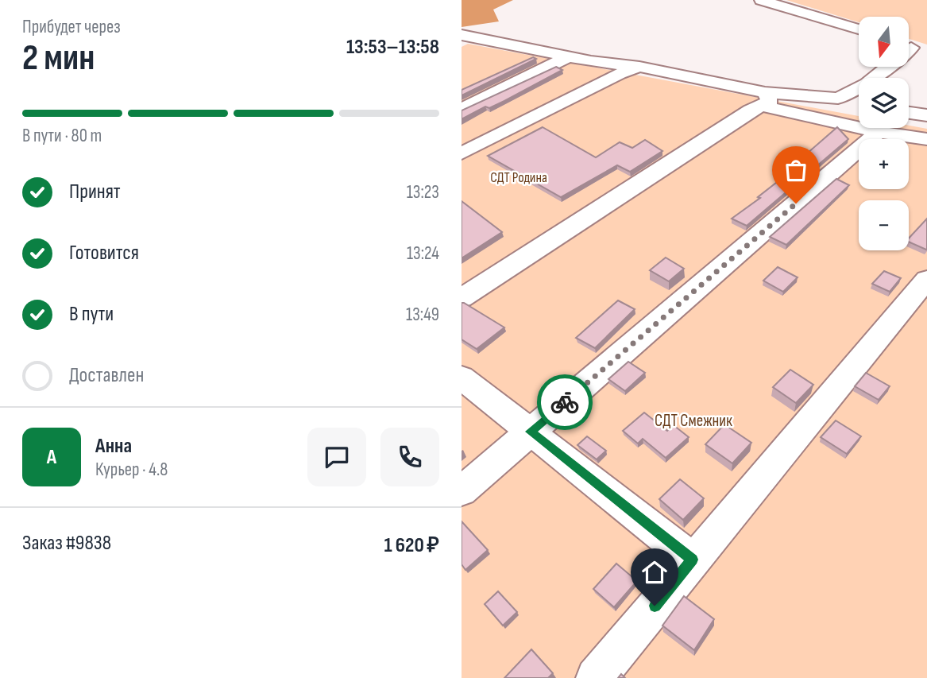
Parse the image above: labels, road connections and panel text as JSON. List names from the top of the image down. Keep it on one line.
{"parks":["СДТ Родина","СДТ Смежник"],"north":"bottom","page":{"heading":["2 мин","Прибудет через","13:53–13:58"],"panel":["Анна","Курьер · 4.8","Заказ #9838","1 620 ₽"],"map_buttons":["+","−"],"bar":"В пути · 80 m","list":[["Принят","13:23"],["Готовится","13:24"],["В пути","13:49"],"Доставлен"],"round":"А"}}
